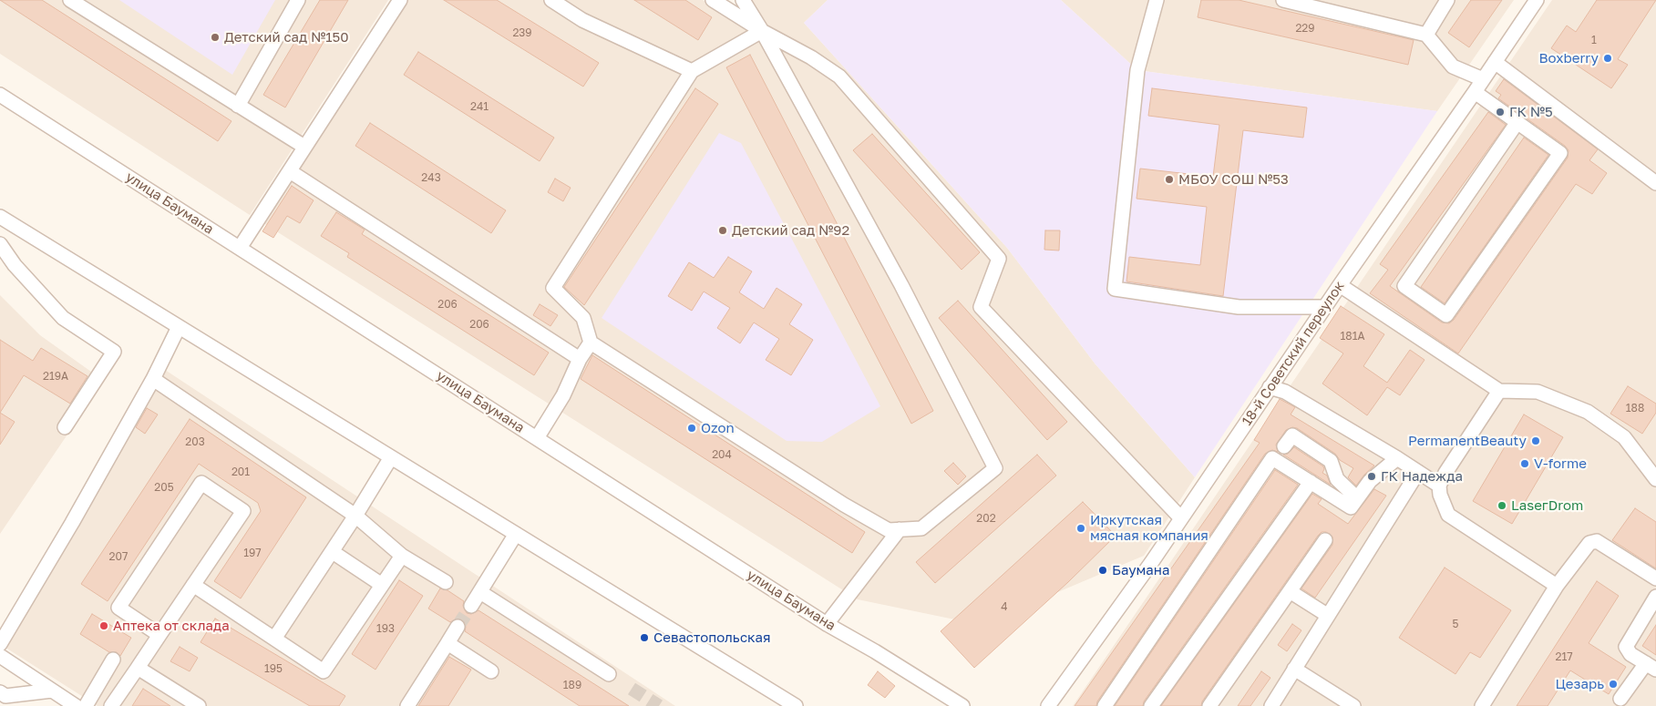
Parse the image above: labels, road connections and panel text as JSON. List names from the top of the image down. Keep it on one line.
{"streets":{"street":["улица Баумана","18-й Советский переулок"]},"places":["Детский сад №150","Boxberry","ГК №5","МБОУ СОШ №53","Детский сад №92","Ozon","PermanentBeauty","V-forme","ГК Надежда","LaseгDrom","Иркутская мясная компания","Баумана","Аптека от склада","Севастопольская","Цезарь"],"house_numbers":["229","239","1","241","243","206","206","181А","219А","188","203","204","201","205","202","197","207","4","5","193","217","195","189"]}
